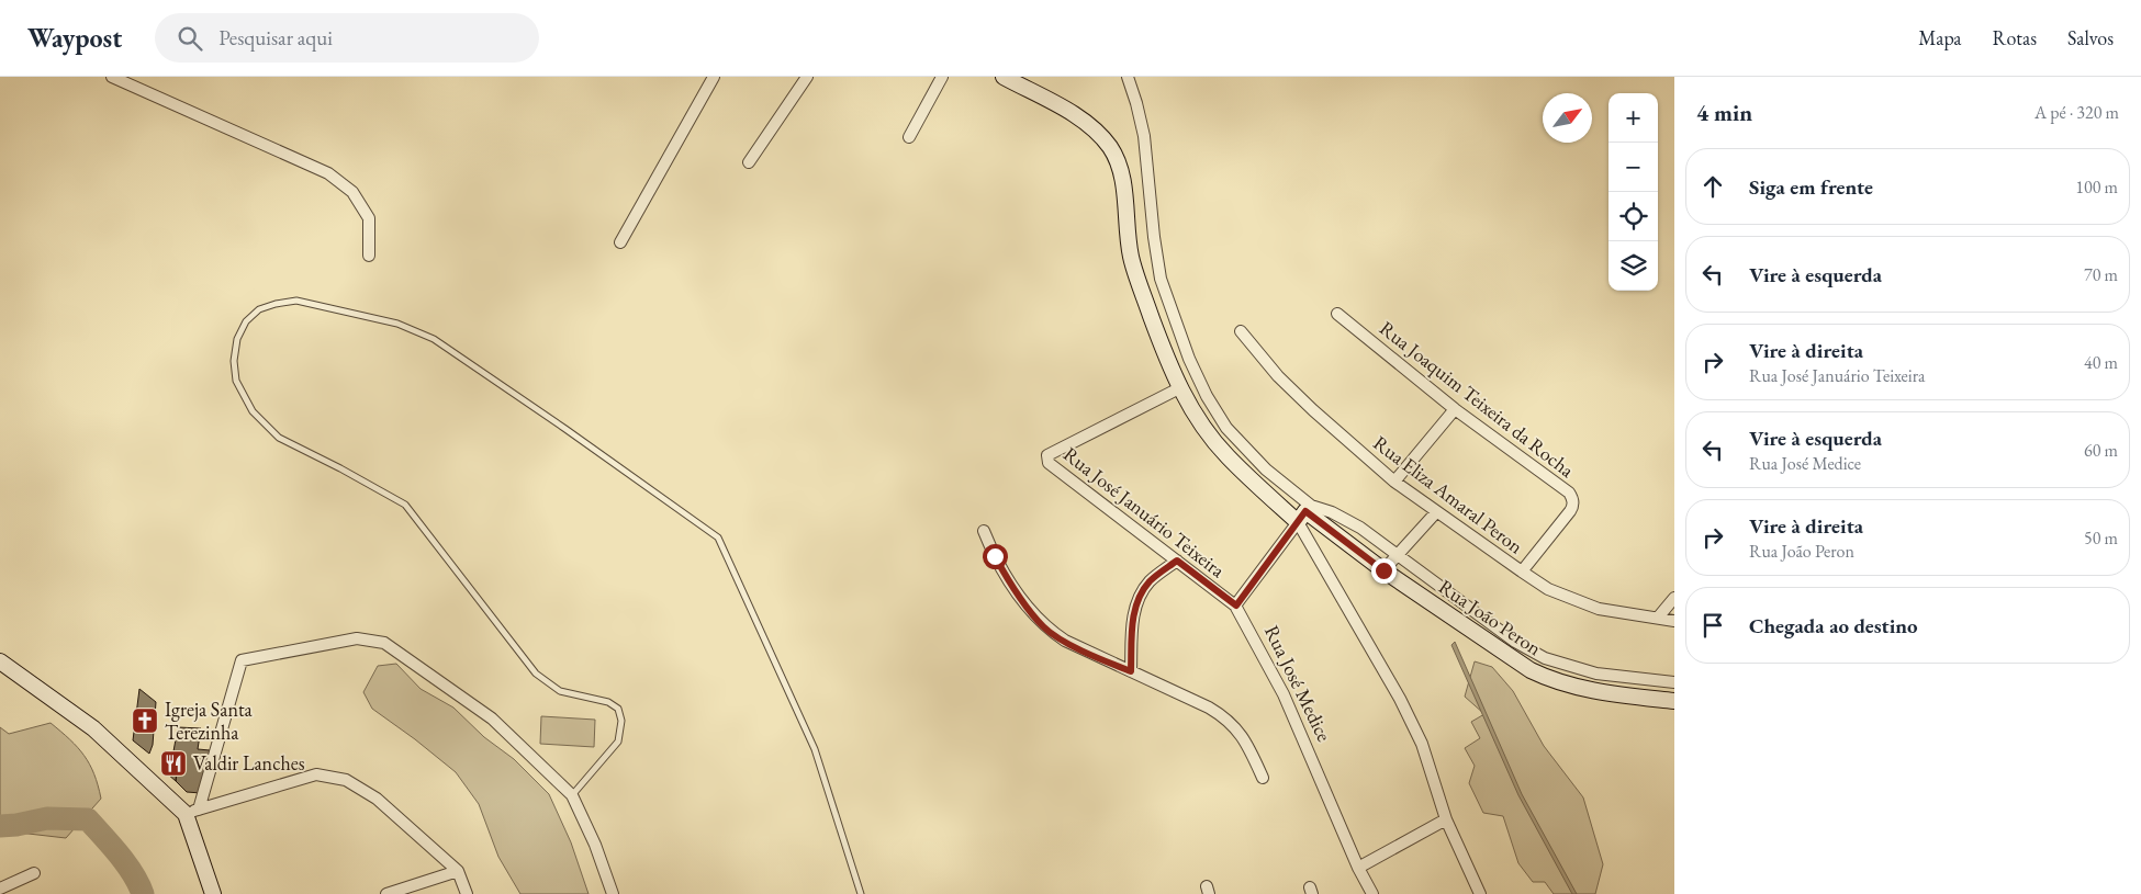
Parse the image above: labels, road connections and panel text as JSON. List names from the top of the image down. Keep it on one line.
{"streets":{"street":["Rua Joaquim Teixeira da Rocha","Rua Eliza Amaral Peron","Rua José Januário Teixeira","Rua João Peron","Rua José Medice"]},"crossings":[["Rua Joaquim Teixeira da Rocha","Rua Eliza Amaral Peron"],["Rua José Januário Teixeira","Rua João Peron"],["Rua José Januário Teixeira","Rua José Medice"]],"places":{"church":["Igreja Santa Terezinha"],"restaurant":["Valdir Lanches"]},"north":"top right","page":{"header":"Waypost","search":"Pesquisar aqui","nav":["Mapa","Rotas","Salvos"],"heading":["4 min","A pé · 320 m"],"map_buttons":["+","−"],"list":[["Siga em frente","100 m"],["Vire à esquerda","70 m"],["Vire à direita","Rua José Januário Teixeira","40 m"],["Vire à esquerda","Rua José Medice","60 m"],["Vire à direita","Rua João Peron","50 m"],"Chegada ao destino"]}}
